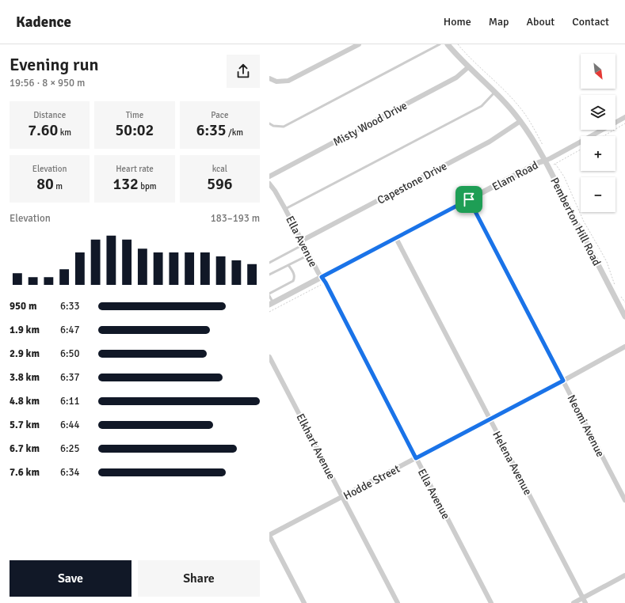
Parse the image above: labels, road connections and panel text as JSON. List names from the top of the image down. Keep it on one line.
{"streets":{"street":["Misty Wood Drive","Elam Road","Capestone Drive","Pemberton Hill Road","Ella Avenue","Neomi Avenue","Elkhart Avenue","Helena Avenue","Hodde Street"]},"crossings":[["Misty Wood Drive","Pemberton Hill Road"],["Elam Road","Pemberton Hill Road"],["Elam Road","Ella Avenue"],["Elam Road","Neomi Avenue"],["Elam Road","Helena Avenue"],["Capestone Drive","Pemberton Hill Road"],["Capestone Drive","Ella Avenue"],["Ella Avenue","Hodde Street"],["Neomi Avenue","Hodde Street"],["Elkhart Avenue","Hodde Street"],["Helena Avenue","Hodde Street"]],"north":"bottom right","page":{"header":"Kadence","nav":["Home","Map","About","Contact"],"heading":["Evening run","19:56 · 8 × 950 m"],"map_buttons":["+","−"],"stats":[["Distance","7.60 km"],["Time","50:02"],["Pace","6:35 /km"],["Elevation","80 m"],["Heart rate","132 bpm"],["kcal","596"]],"chart":["Elevation","183–193 m"],"list":[{"name":"950 m","note":"6:33"},{"name":"1.9 km","note":"6:47"},{"name":"2.9 km","note":"6:50"},{"name":"3.8 km","note":"6:37"},{"name":"4.8 km","note":"6:11"},{"name":"5.7 km","note":"6:44"},{"name":"6.7 km","note":"6:25"},{"name":"7.6 km","note":"6:34"}],"buttons":["Save","Share"]}}
